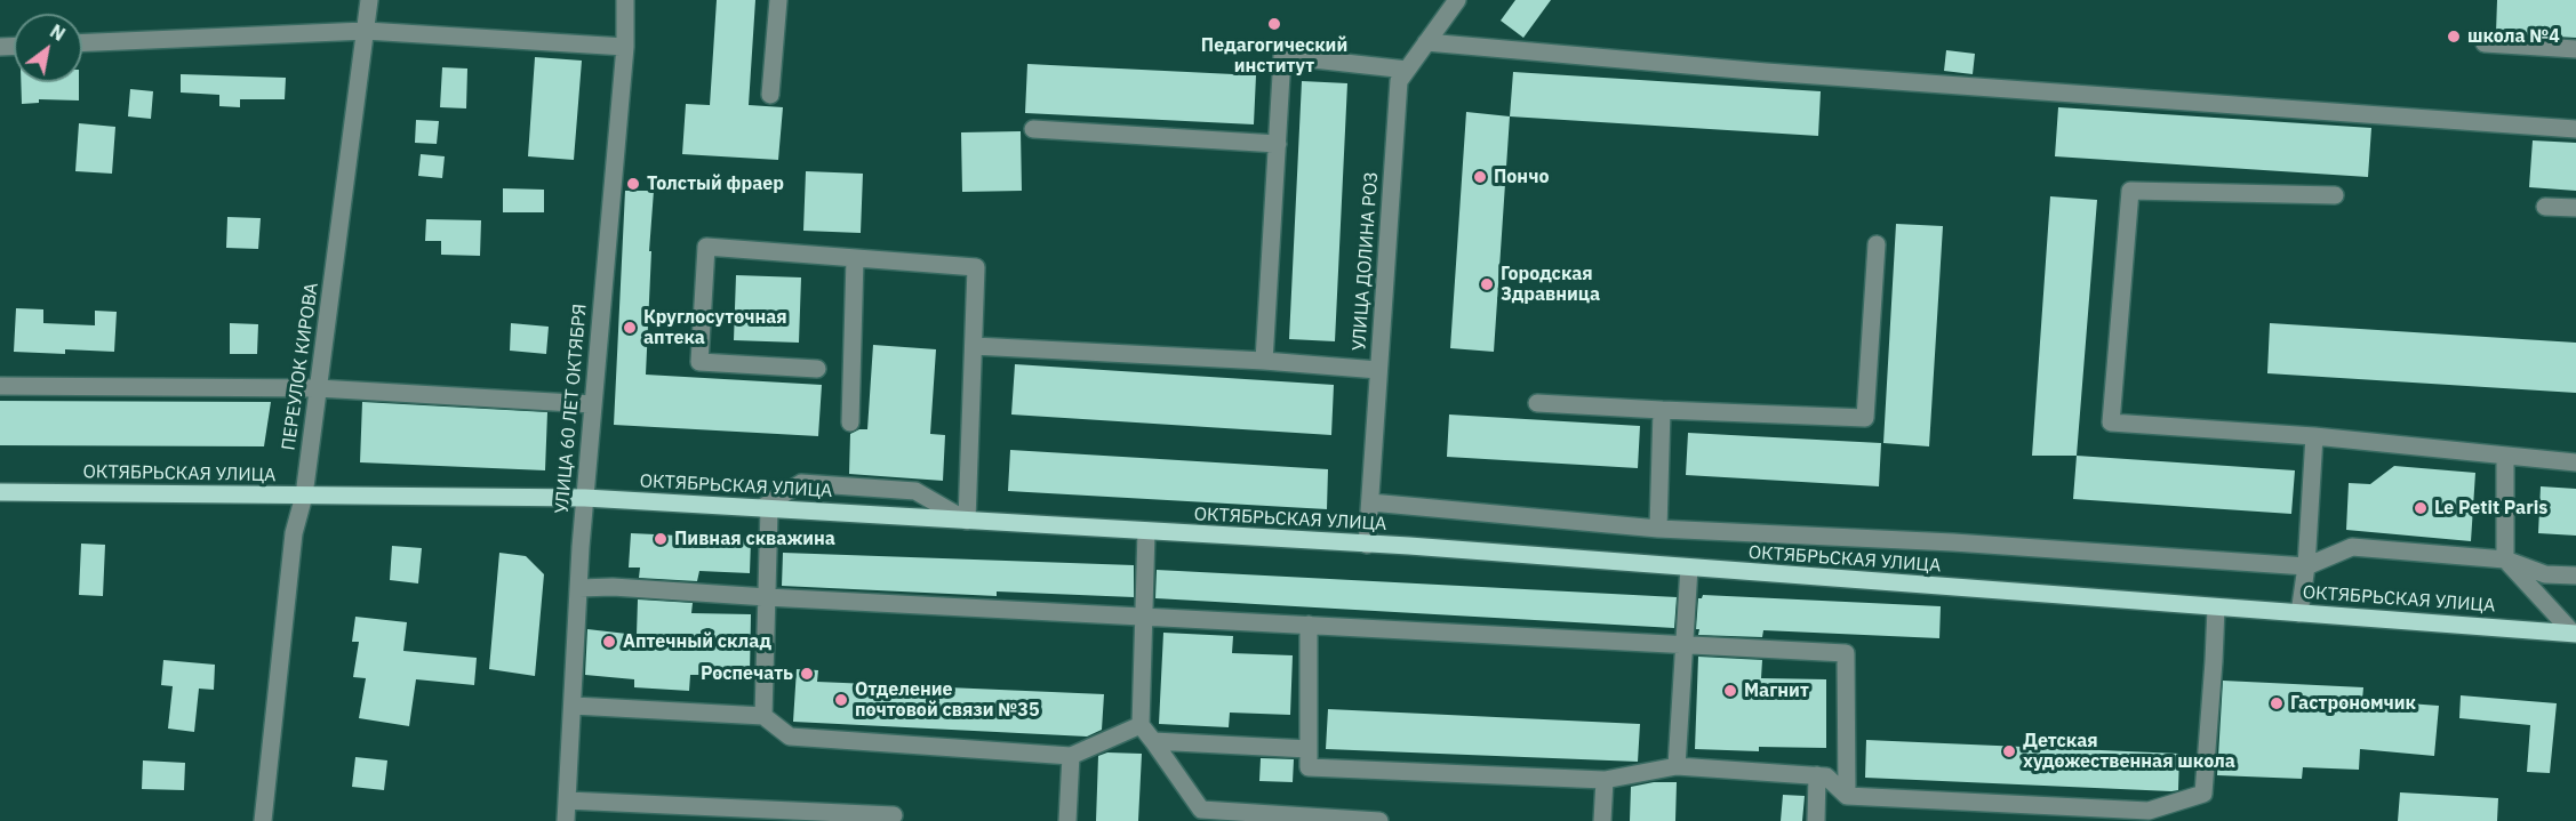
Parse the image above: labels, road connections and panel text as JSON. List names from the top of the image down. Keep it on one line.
{"streets":{"main road":["ОКТЯБРЬСКАЯ УЛИЦА"],"street":["УЛИЦА ДОЛИНА РОЗ","ПЕРЕУЛОК КИРОВА","УЛИЦА 60 ЛЕТ ОКТЯБРЯ"]},"crossings":[["УЛИЦА ДОЛИНА РОЗ","ОКТЯБРЬСКАЯ УЛИЦА"],["ПЕРЕУЛОК КИРОВА","ОКТЯБРЬСКАЯ УЛИЦА"],["УЛИЦА 60 ЛЕТ ОКТЯБРЯ","ОКТЯБРЬСКАЯ УЛИЦА"]],"places":["Педагогический институт","школа №4","Пончо","Толстый фраер","Городская Здравница","Круглосуточная аптека","Le Petit Paris","Пивная скважина","Аптечный склад","Роспечать","Магнит","Отделение почтовой связи №35","Гастрономчик","Детская художественная школа"],"north":"top right"}
